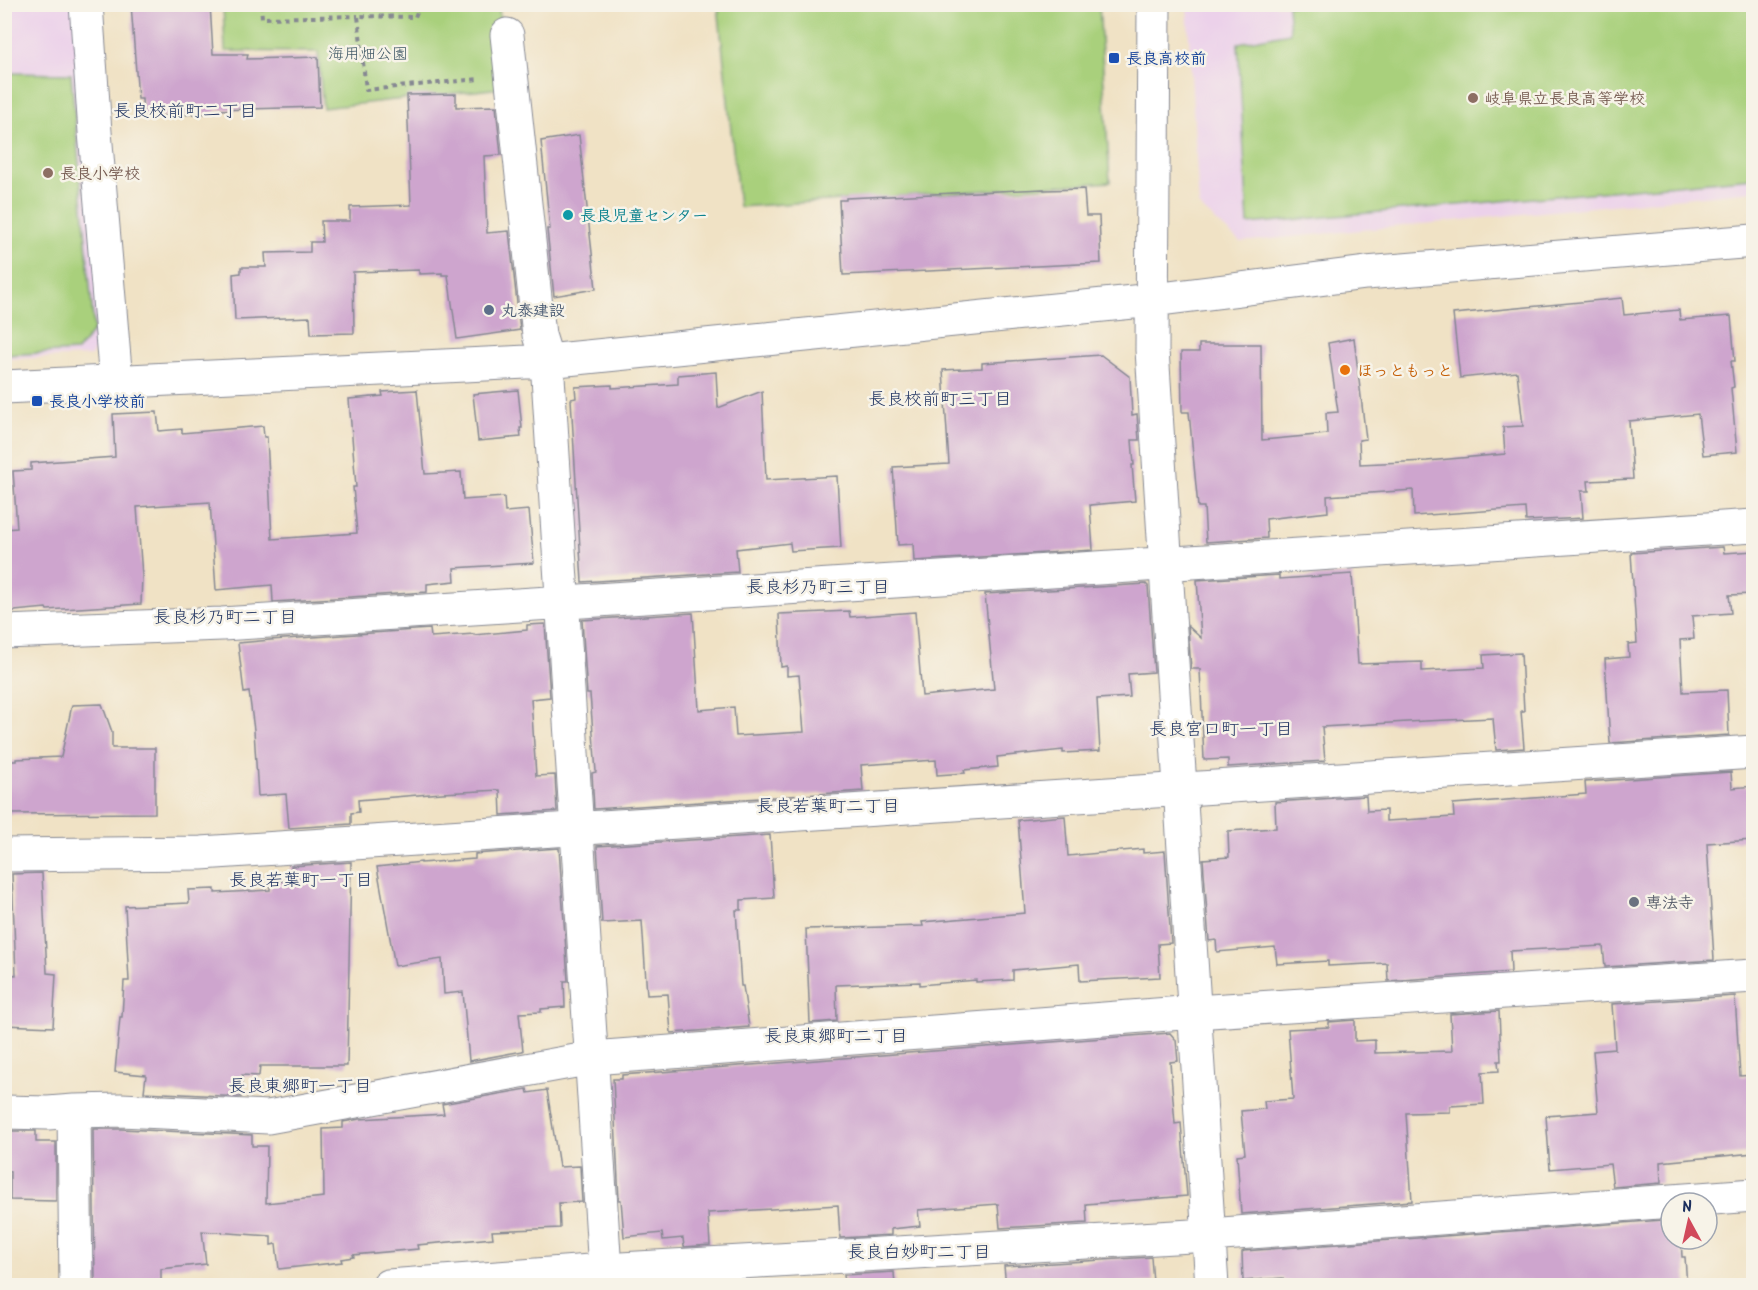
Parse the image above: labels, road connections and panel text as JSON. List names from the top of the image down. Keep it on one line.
{"districts":["長良校前町二丁目","長良校前町三丁目","長良杉乃町三丁目","長良杉乃町二丁目","長良宮口町一丁目","長良若葉町二丁目","長良若葉町一丁目","長良東郷町二丁目","長良東郷町一丁目","長良白妙町二丁目"],"parks":["海用畑公園"],"places":{"transit":["長良高校前","長良小学校前"],"other":["岐阜県立長良高等学校","長良小学校","長良児童センター","丸泰建設","ほっともっと","専法寺"]},"north":"top"}
